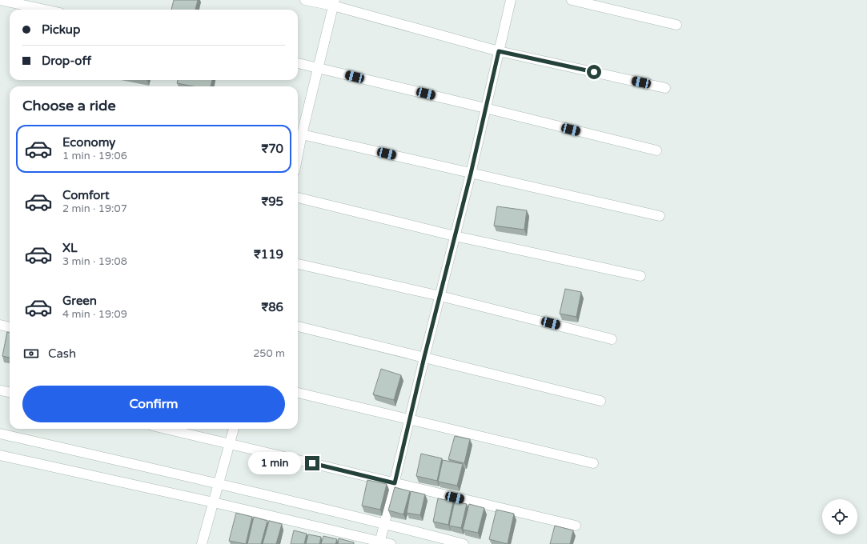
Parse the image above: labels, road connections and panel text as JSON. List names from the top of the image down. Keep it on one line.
{"page":{"banner":["Pickup","Drop-off"],"heading":"Choose a ride","list":[{"name":"Economy","note":"1 min · 19:06","value":"₹70"},{"name":"Comfort","note":"2 min · 19:07","value":"₹95"},{"name":"XL","note":"3 min · 19:08","value":"₹119"},{"name":"Green","note":"4 min · 19:09","value":"₹86"}],"pay":["Cash","250 m"],"buttons":"Confirm","bubble":"1 min"}}
